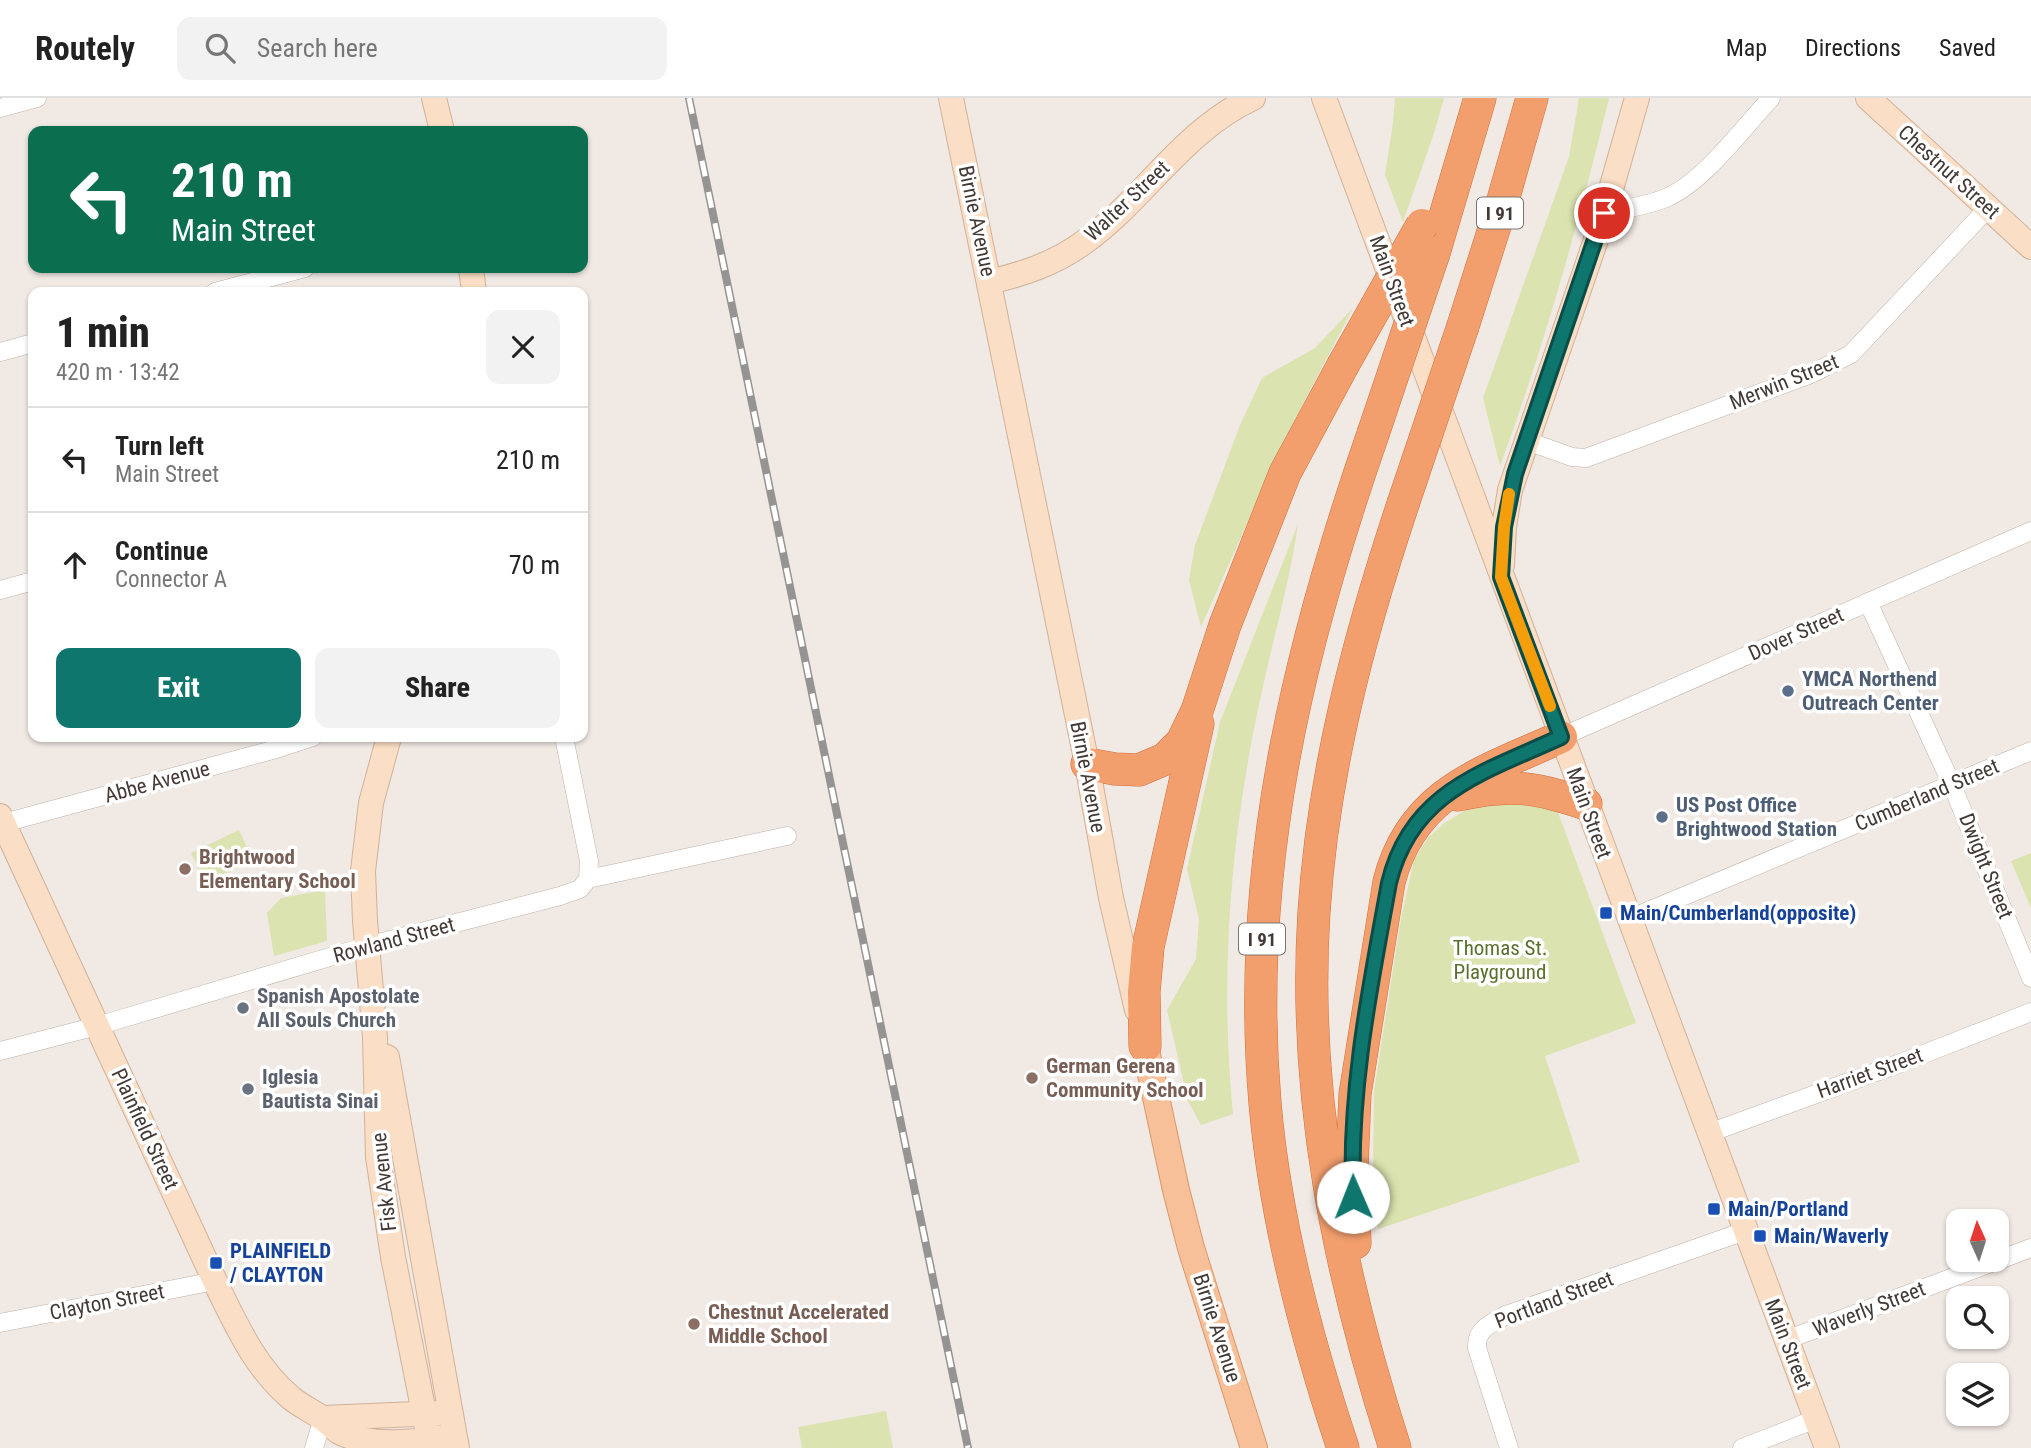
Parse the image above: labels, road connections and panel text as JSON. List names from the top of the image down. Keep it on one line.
{"streets":{"highway":["I 91"],"main road":["Chestnut Street","Walter Street","Birnie Avenue","Main Street","Plainfield Street","Fisk Avenue"],"street":["Merwin Street","Dover Street","Abbe Avenue","Cumberland Street","Dwight Street","Rowland Street","Harriet Street","Portland Street","Clayton Street","Waverly Street"]},"crossings":[["Chestnut Street","Merwin Street"],["Walter Street","Birnie Avenue"],["Main Street","Dover Street"],["Main Street","Cumberland Street"],["Main Street","Harriet Street"],["Main Street","Portland Street"],["Main Street","Waverly Street"],["Dover Street","Dwight Street"],["Abbe Avenue","Plainfield Street"],["Cumberland Street","Dwight Street"],["Rowland Street","Plainfield Street"],["Rowland Street","Fisk Avenue"],["Plainfield Street","Fisk Avenue"],["Plainfield Street","Clayton Street"]],"parks":["Thomas St. Playground"],"places":{"other":["YMCA Northend Outreach Center","US Post Office Brightwood Station","Brightwood Elementary School","Spanish Apostolate All Souls Church","German Gerena Community School","Iglesia Bautista Sinai","Chestnut Accelerated Middle School"],"transit":["Main/Cumberland(opposite)","Main/Portland","Main/Waverly","PLAINFIELD / CLAYTON"]},"north":"top","page":{"header":"Routely","search":"Search here","nav":["Map","Directions","Saved"],"turn":["210 m","Main Street"],"heading":["1 min","420 m · 13:42"],"list":[{"name":"Turn left","note":"Main Street","value":"210 m"},{"name":"Continue","note":"Connector A","value":"70 m"}],"buttons":["Exit","Share"]}}
